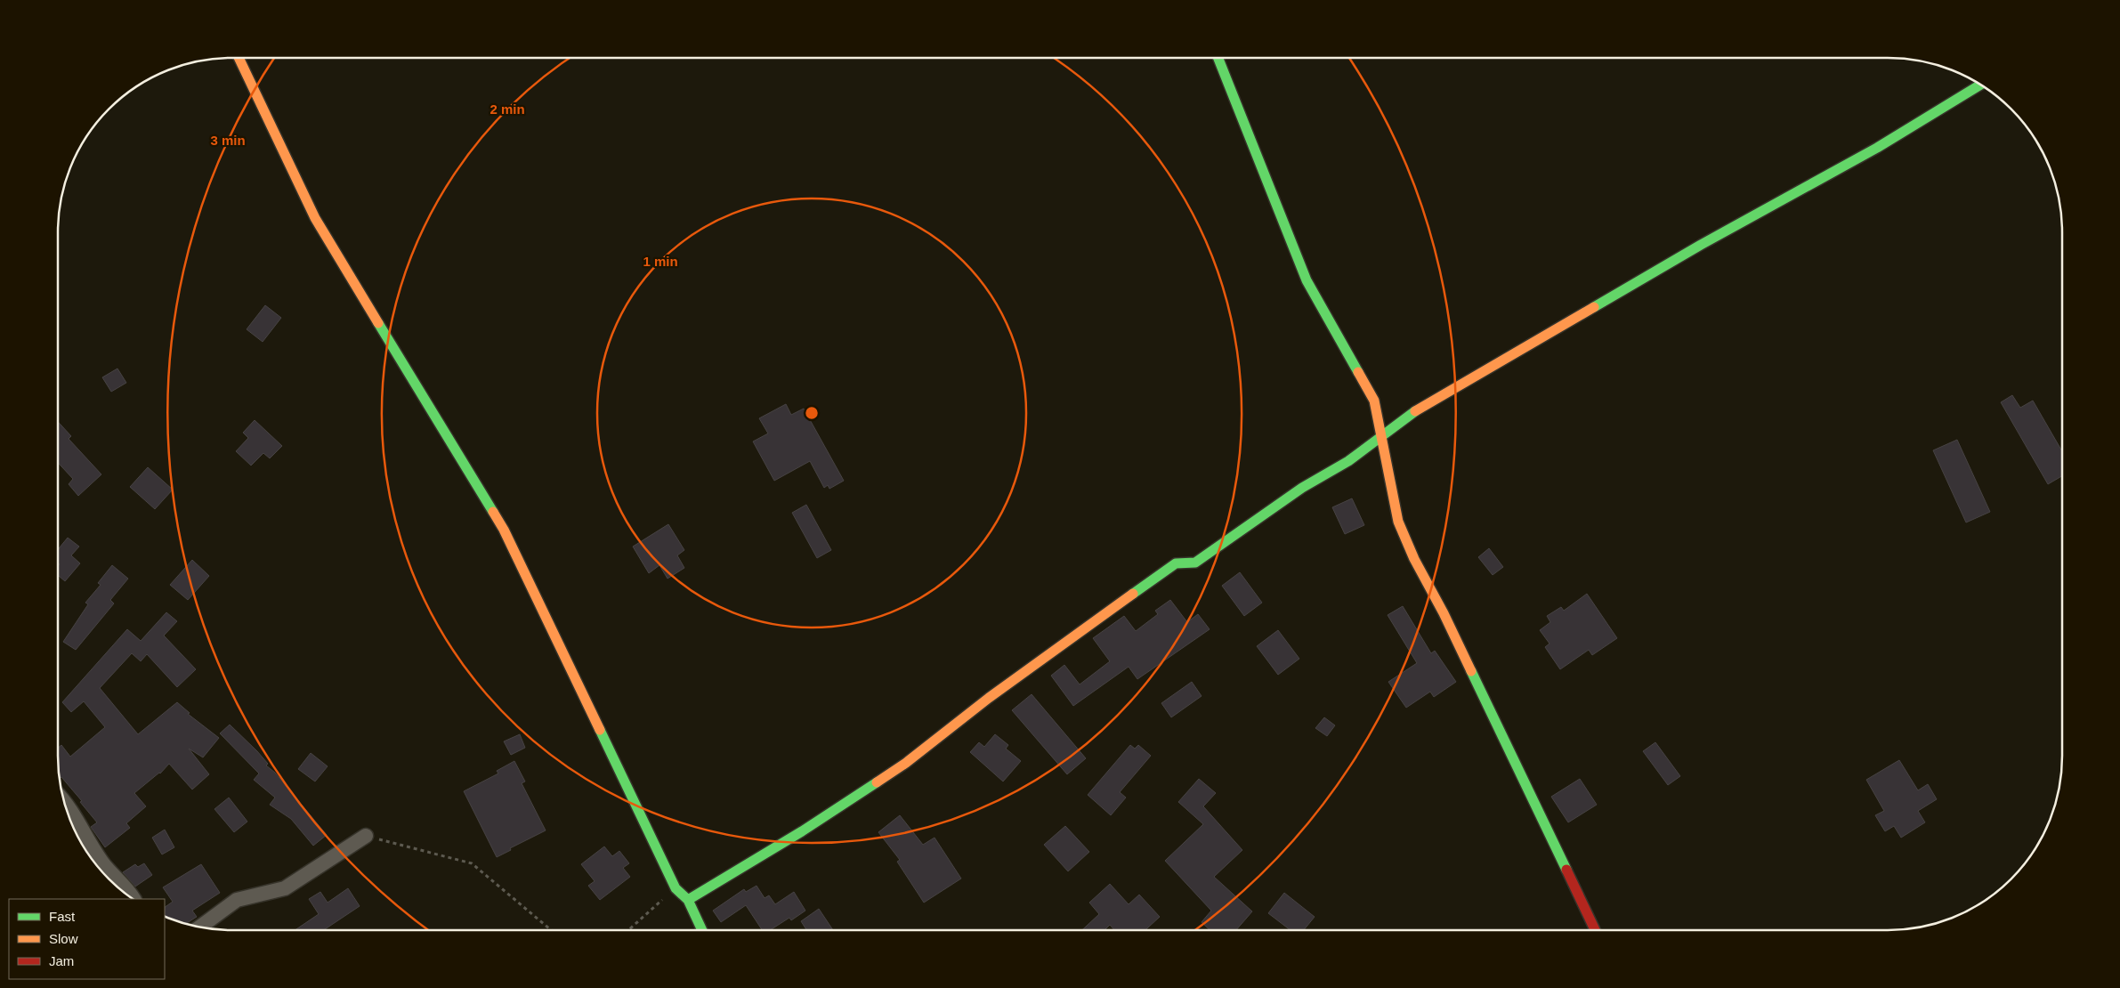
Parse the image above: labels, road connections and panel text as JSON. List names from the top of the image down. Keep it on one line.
{"legend":["Fast","Slow","Jam"],"rings":["2 min","3 min","1 min"]}
